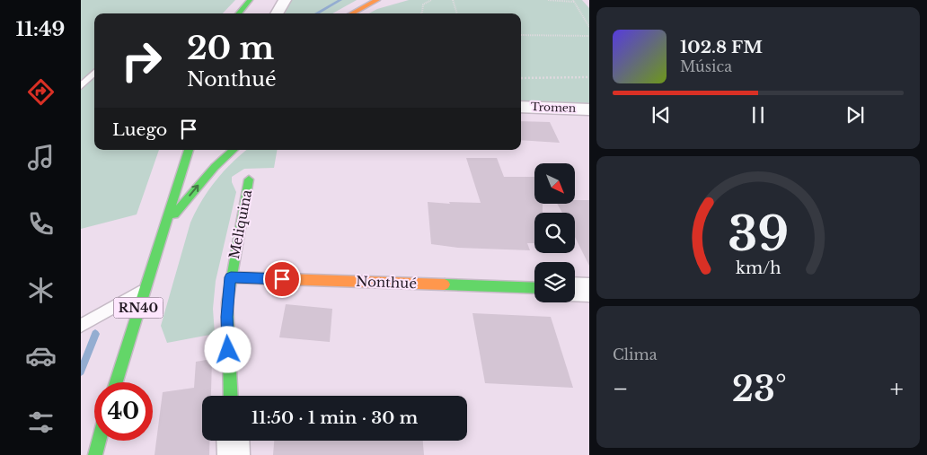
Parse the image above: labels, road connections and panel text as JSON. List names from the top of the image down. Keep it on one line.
{"streets":{"street":["Tromen","Meliquina","Nonthué","RN40"]},"crossings":[["Meliquina","Nonthué"]],"north":"bottom right","page":{"tabs":"11:49","turn":["20 m","Nonthué"],"song":["102.8 FM","Música"],"then":"Luego","tile":"Clima","heat":["−","23°","+"],"limit":"40","trip":"11:50 · 1 min · 30 m","gauge":["39","km/h"]}}
